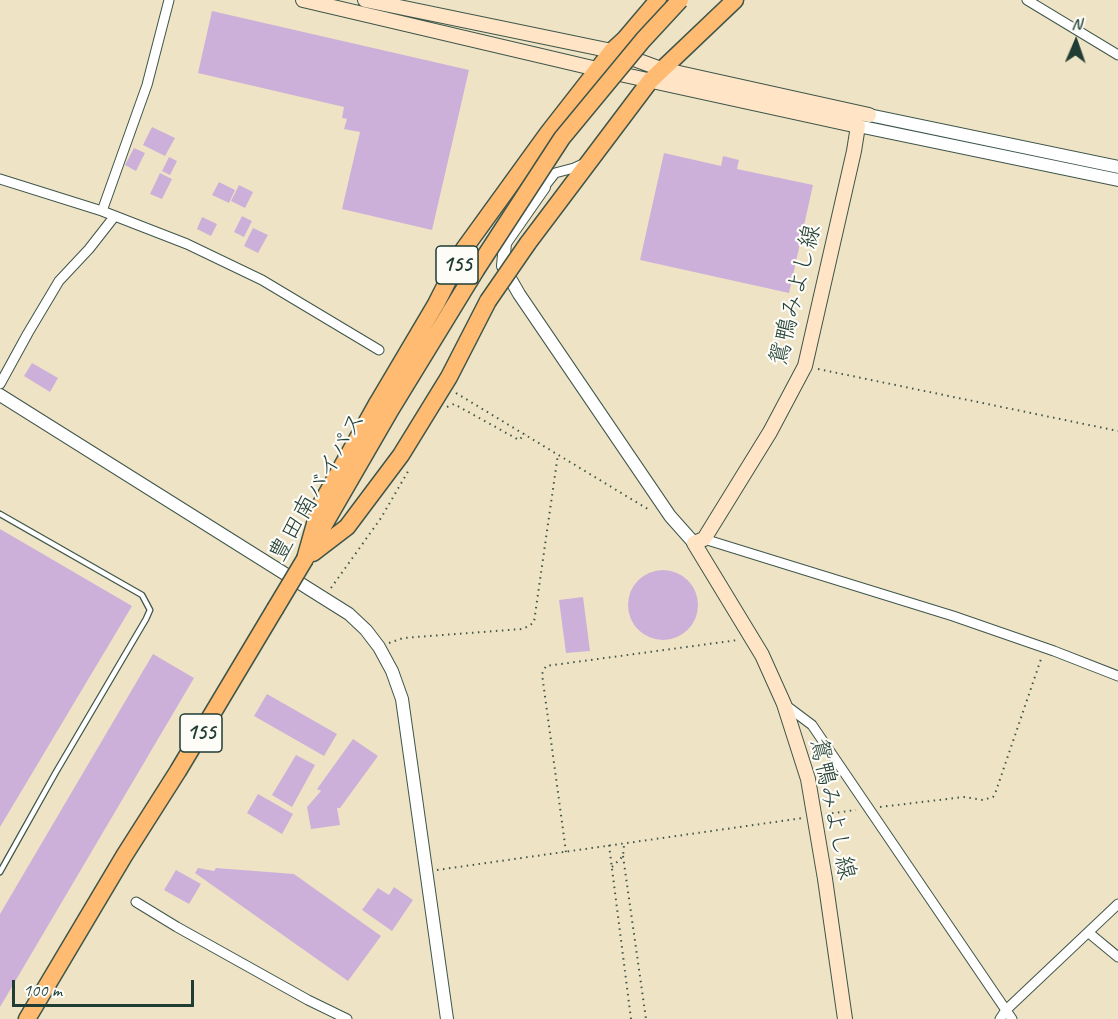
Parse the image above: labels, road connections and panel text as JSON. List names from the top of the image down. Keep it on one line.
{"streets":{"highway":["155","豊田南バイパス"],"main road":["鴛鴨みよし線"]},"crossings":[["155","豊田南バイパス"]],"scale_bar":"100 m","north":"top"}
